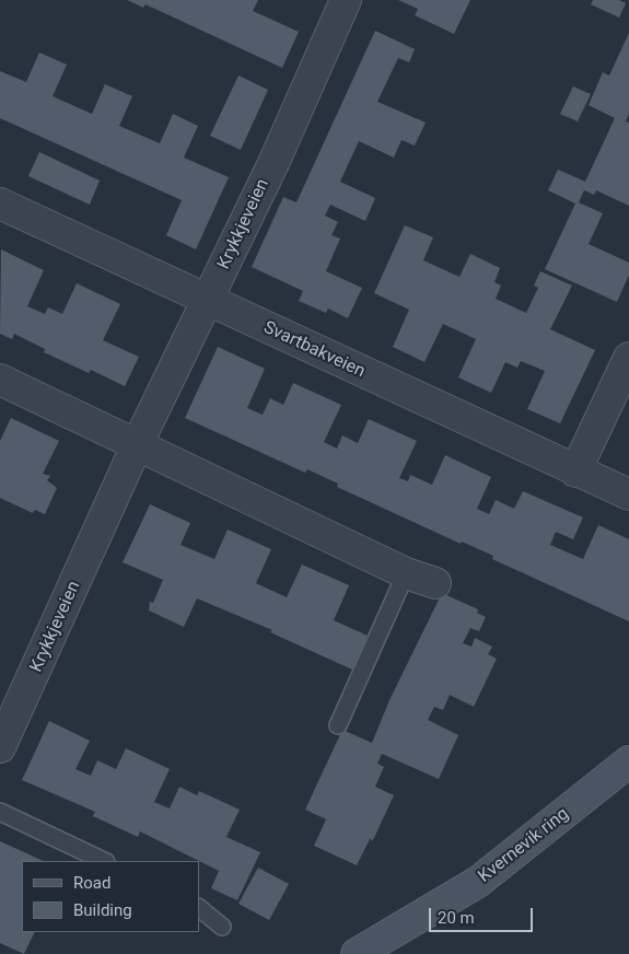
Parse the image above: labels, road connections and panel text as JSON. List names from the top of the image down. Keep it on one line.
{"streets":{"main road":["Kvernevik ring"],"street":["Krykkjeveien","Svartbakveien"]},"crossings":[["Krykkjeveien","Svartbakveien"]],"legend":["Road","Building"],"scale_bar":"20 m"}
